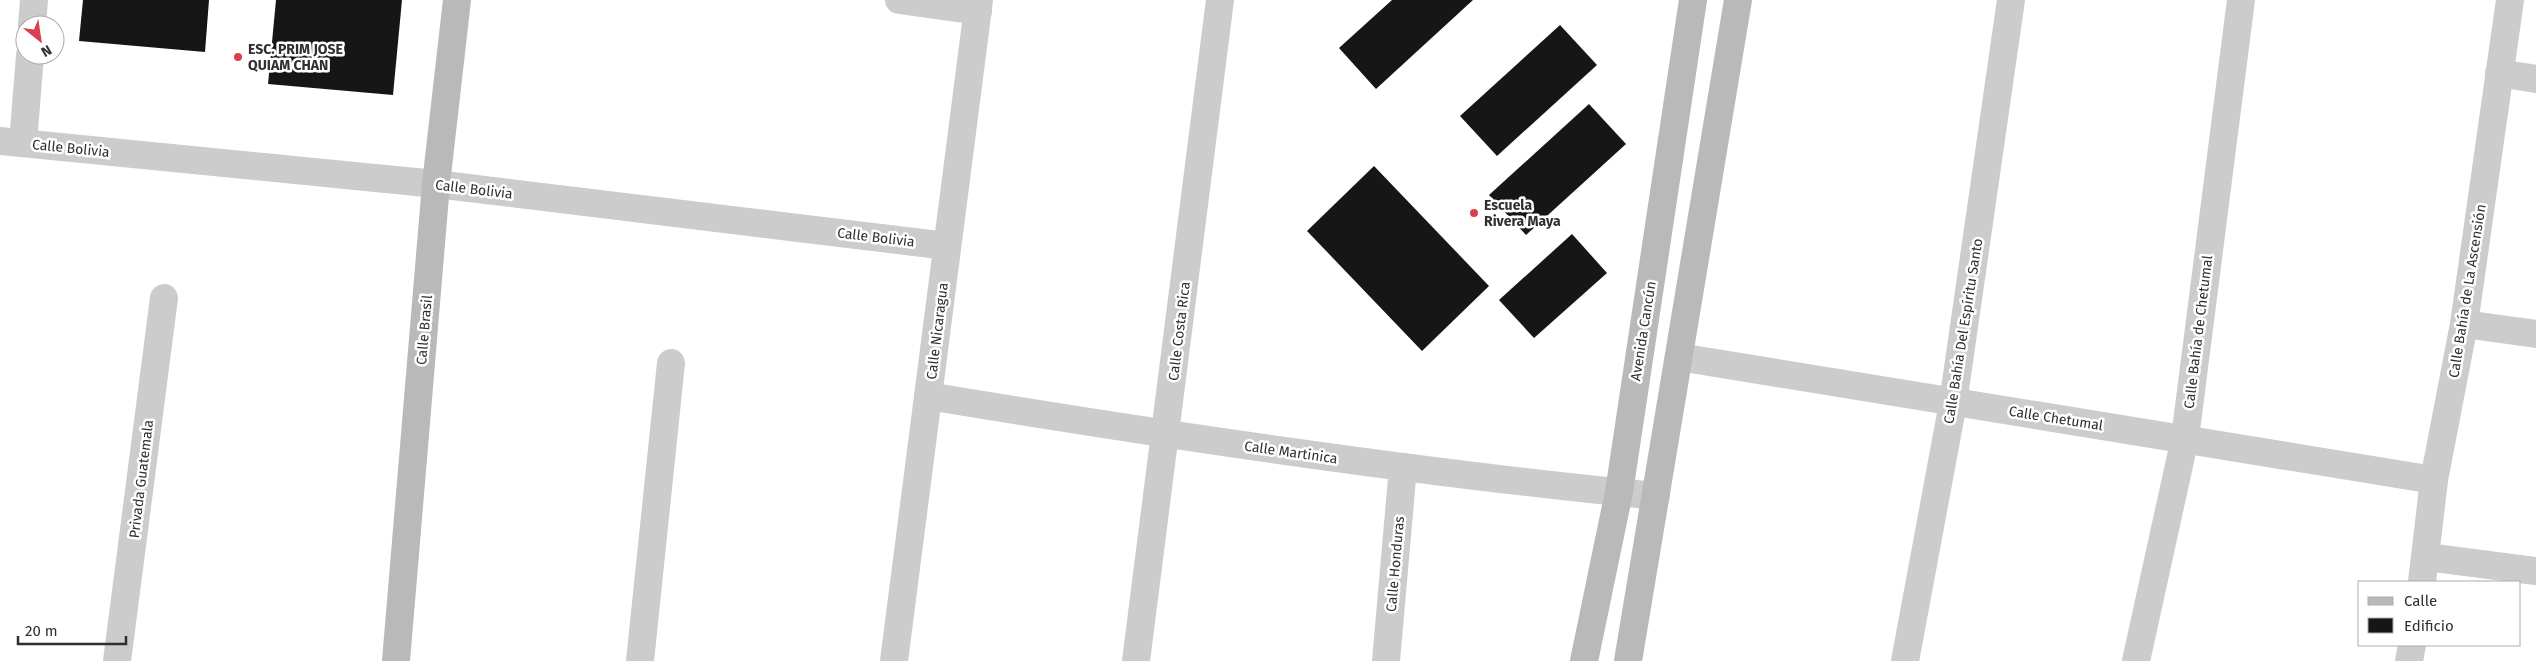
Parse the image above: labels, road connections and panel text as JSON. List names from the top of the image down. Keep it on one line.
{"streets":{"street":["Calle Bolivia","Calle Bahía de La Ascensión","Calle Brasil","Calle Nicaragua","Calle Costa Rica","Avenida Cancún","Calle Bahía Del Espíritu Santo","Calle Bahía de Chetumal","Calle Chetumal","Calle Martinica","Privada Guatemala","Calle Honduras"]},"crossings":[["Calle Bolivia","Calle Brasil"],["Calle Bolivia","Calle Nicaragua"],["Calle Bahía de La Ascensión","Calle Chetumal"],["Calle Nicaragua","Calle Martinica"],["Calle Costa Rica","Calle Martinica"],["Avenida Cancún","Calle Martinica"],["Calle Bahía Del Espíritu Santo","Calle Chetumal"],["Calle Bahía de Chetumal","Calle Chetumal"],["Calle Martinica","Calle Honduras"]],"places":["ESC. PRIM JOSE QUIAM CHAN","Escuela Rivera Maya"],"legend":["Calle","Edificio"],"scale_bar":"20 m","north":"bottom right"}
